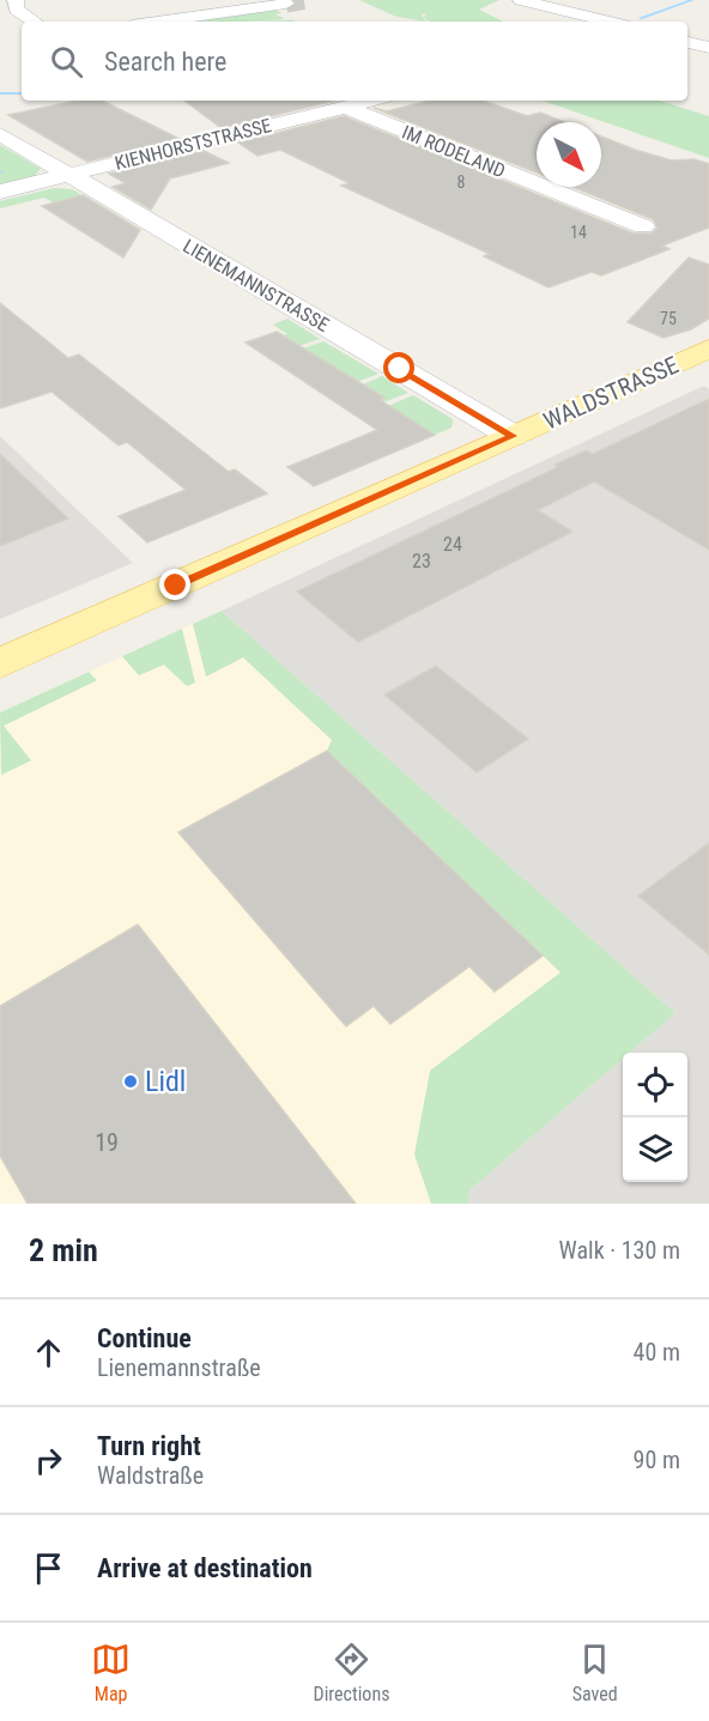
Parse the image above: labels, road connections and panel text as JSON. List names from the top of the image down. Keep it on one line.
{"streets":{"main road":["WALDSTRASSE"],"street":["KIENHORSTSTRASSE","IM RODELAND","LIENEMANNSTRASSE"]},"crossings":[["KIENHORSTSTRASSE","IM RODELAND"],["KIENHORSTSTRASSE","LIENEMANNSTRASSE"],["LIENEMANNSTRASSE","WALDSTRASSE"]],"places":["Lidl"],"house_numbers":["8","14","75","24","23","19"],"north":"bottom right","page":{"search":"Search here","heading":["2 min","Walk · 130 m"],"list":[["Continue","Lienemannstraße","40 m"],["Turn right","Waldstraße","90 m"],"Arrive at destination"],"nav":["Map","Directions","Saved"]}}
